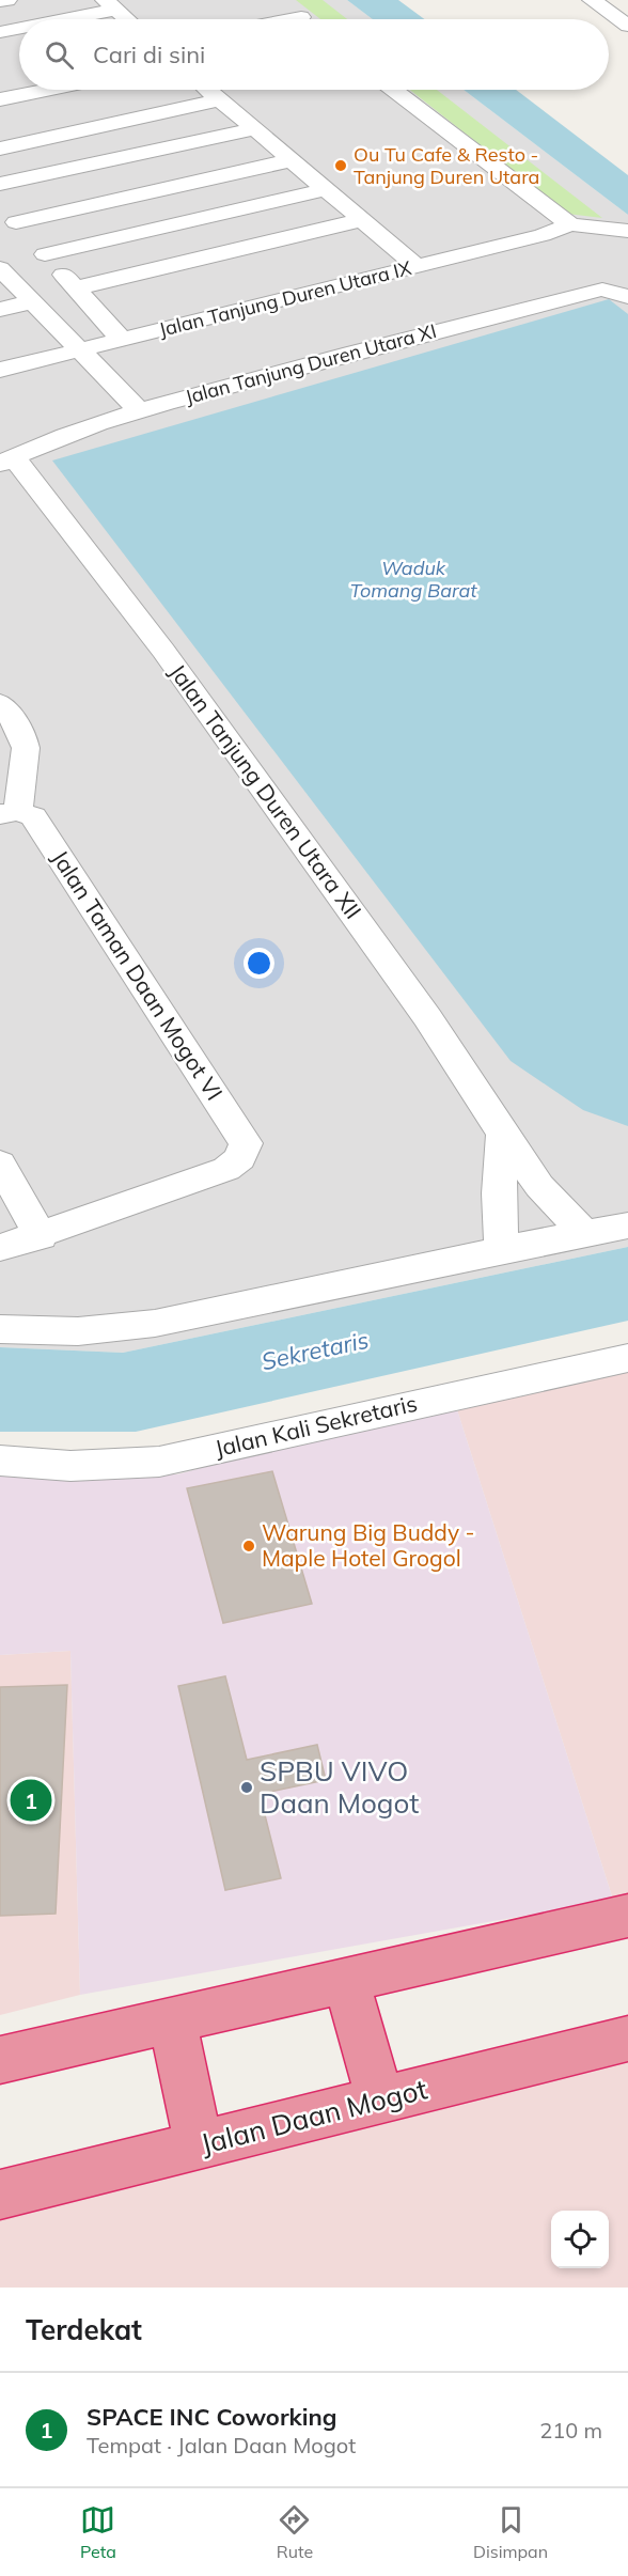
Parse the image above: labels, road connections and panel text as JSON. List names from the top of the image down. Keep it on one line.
{"streets":{"highway":["Jalan Daan Mogot"],"street":["Jalan Tanjung Duren Utara IX","Jalan Tanjung Duren Utara XI","Jalan Tanjung Duren Utara XII","Jalan Taman Daan Mogot VI","Jalan Kali Sekretaris"]},"crossings":[["Jalan Tanjung Duren Utara XI","Jalan Tanjung Duren Utara XII"]],"water":["Waduk Tomang Barat","Sekretaris"],"places":["Ou Tu Cafe & Resto - Tanjung Duren Utara","Warung Big Buddy - Maple Hotel Grogol","SPBU VIVO Daan Mogot"],"page":{"search":"Cari di sini","pins":"1","heading":"Terdekat","list":[{"mark":"1","name":"SPACE INC Coworking","note":"Tempat · Jalan Daan Mogot","value":"210 m"}],"nav":["Peta","Rute","Disimpan"]}}
